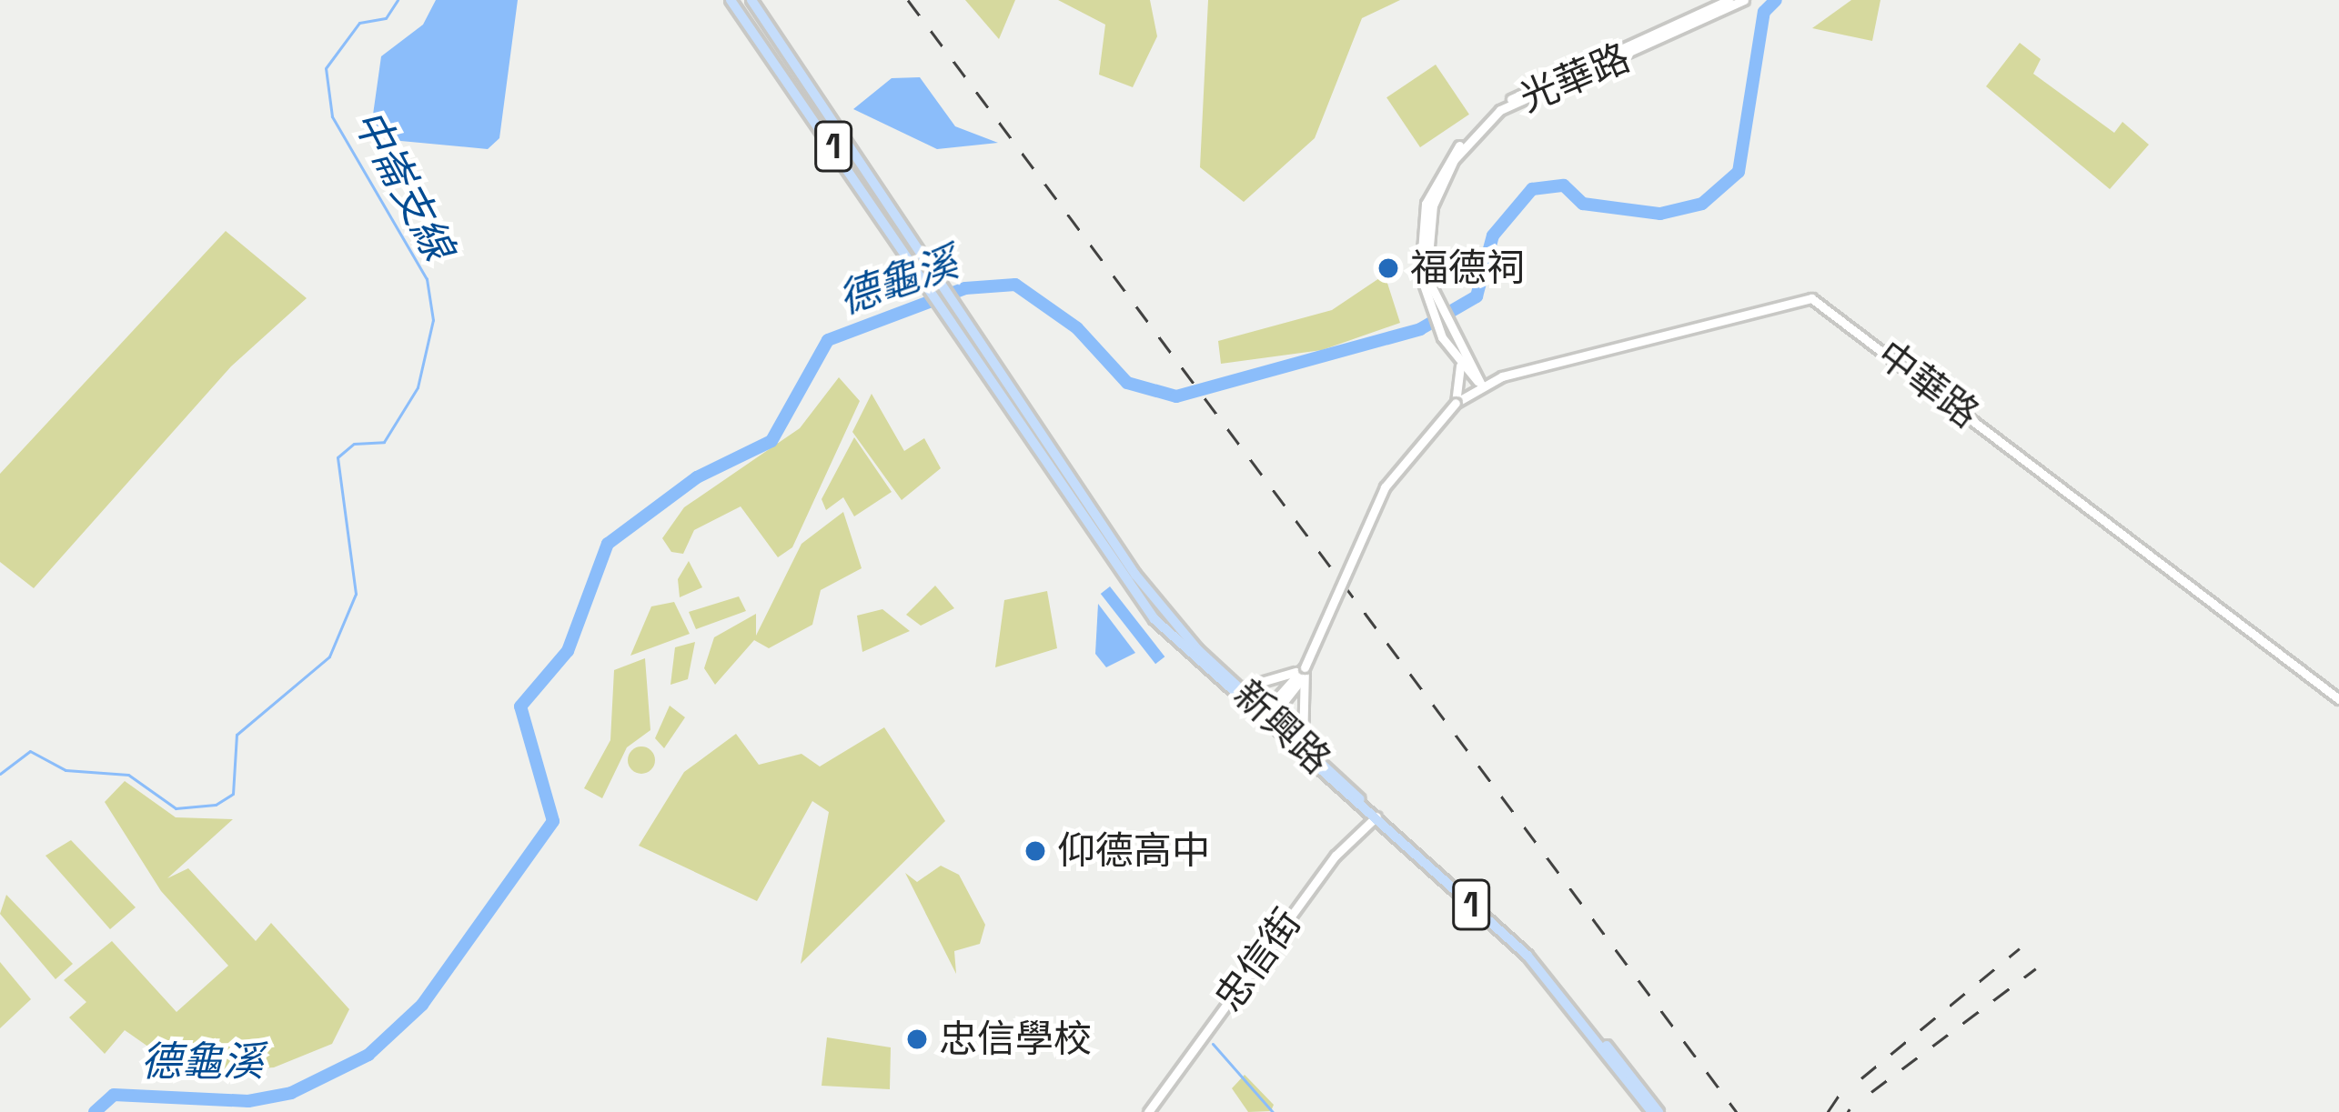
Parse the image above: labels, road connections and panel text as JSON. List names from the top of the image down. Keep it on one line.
{"streets":{"main road":["1","新興路"],"street":["光華路","中華路","忠信街"]},"crossings":[["光華路","中華路"],["新興路","忠信街"]],"water":["中崙支線","德龜溪"],"places":["福德祠","仰德高中","忠信學校"]}
